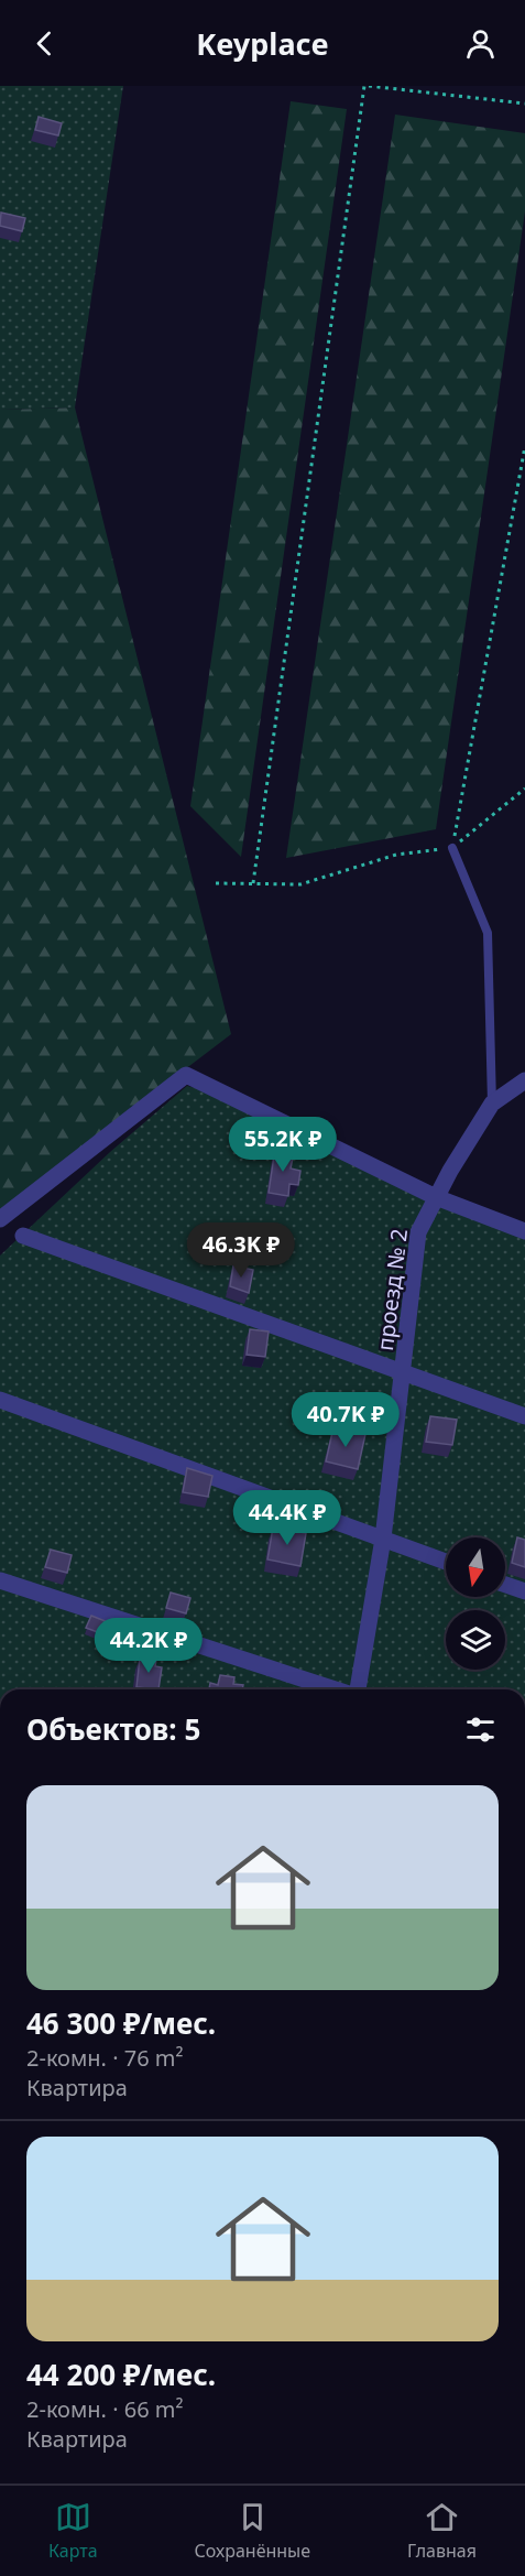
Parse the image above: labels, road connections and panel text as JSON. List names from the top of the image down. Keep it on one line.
{"streets":{"street":["проезд № 2"]},"north":"bottom","page":{"header":"Keyplace","price":["55.2K ₽","46.3K ₽","40.7K ₽","44.4K ₽","44.2K ₽"],"heading":"Объектов: 5","list":[{"name":"46 300 ₽/мес.","note":"2-комн. · 76 m² · Квартира"},{"name":"44 200 ₽/мес.","note":"2-комн. · 66 m² · Квартира"}],"tabs":["Карта","Сохранённые","Главная"]}}
